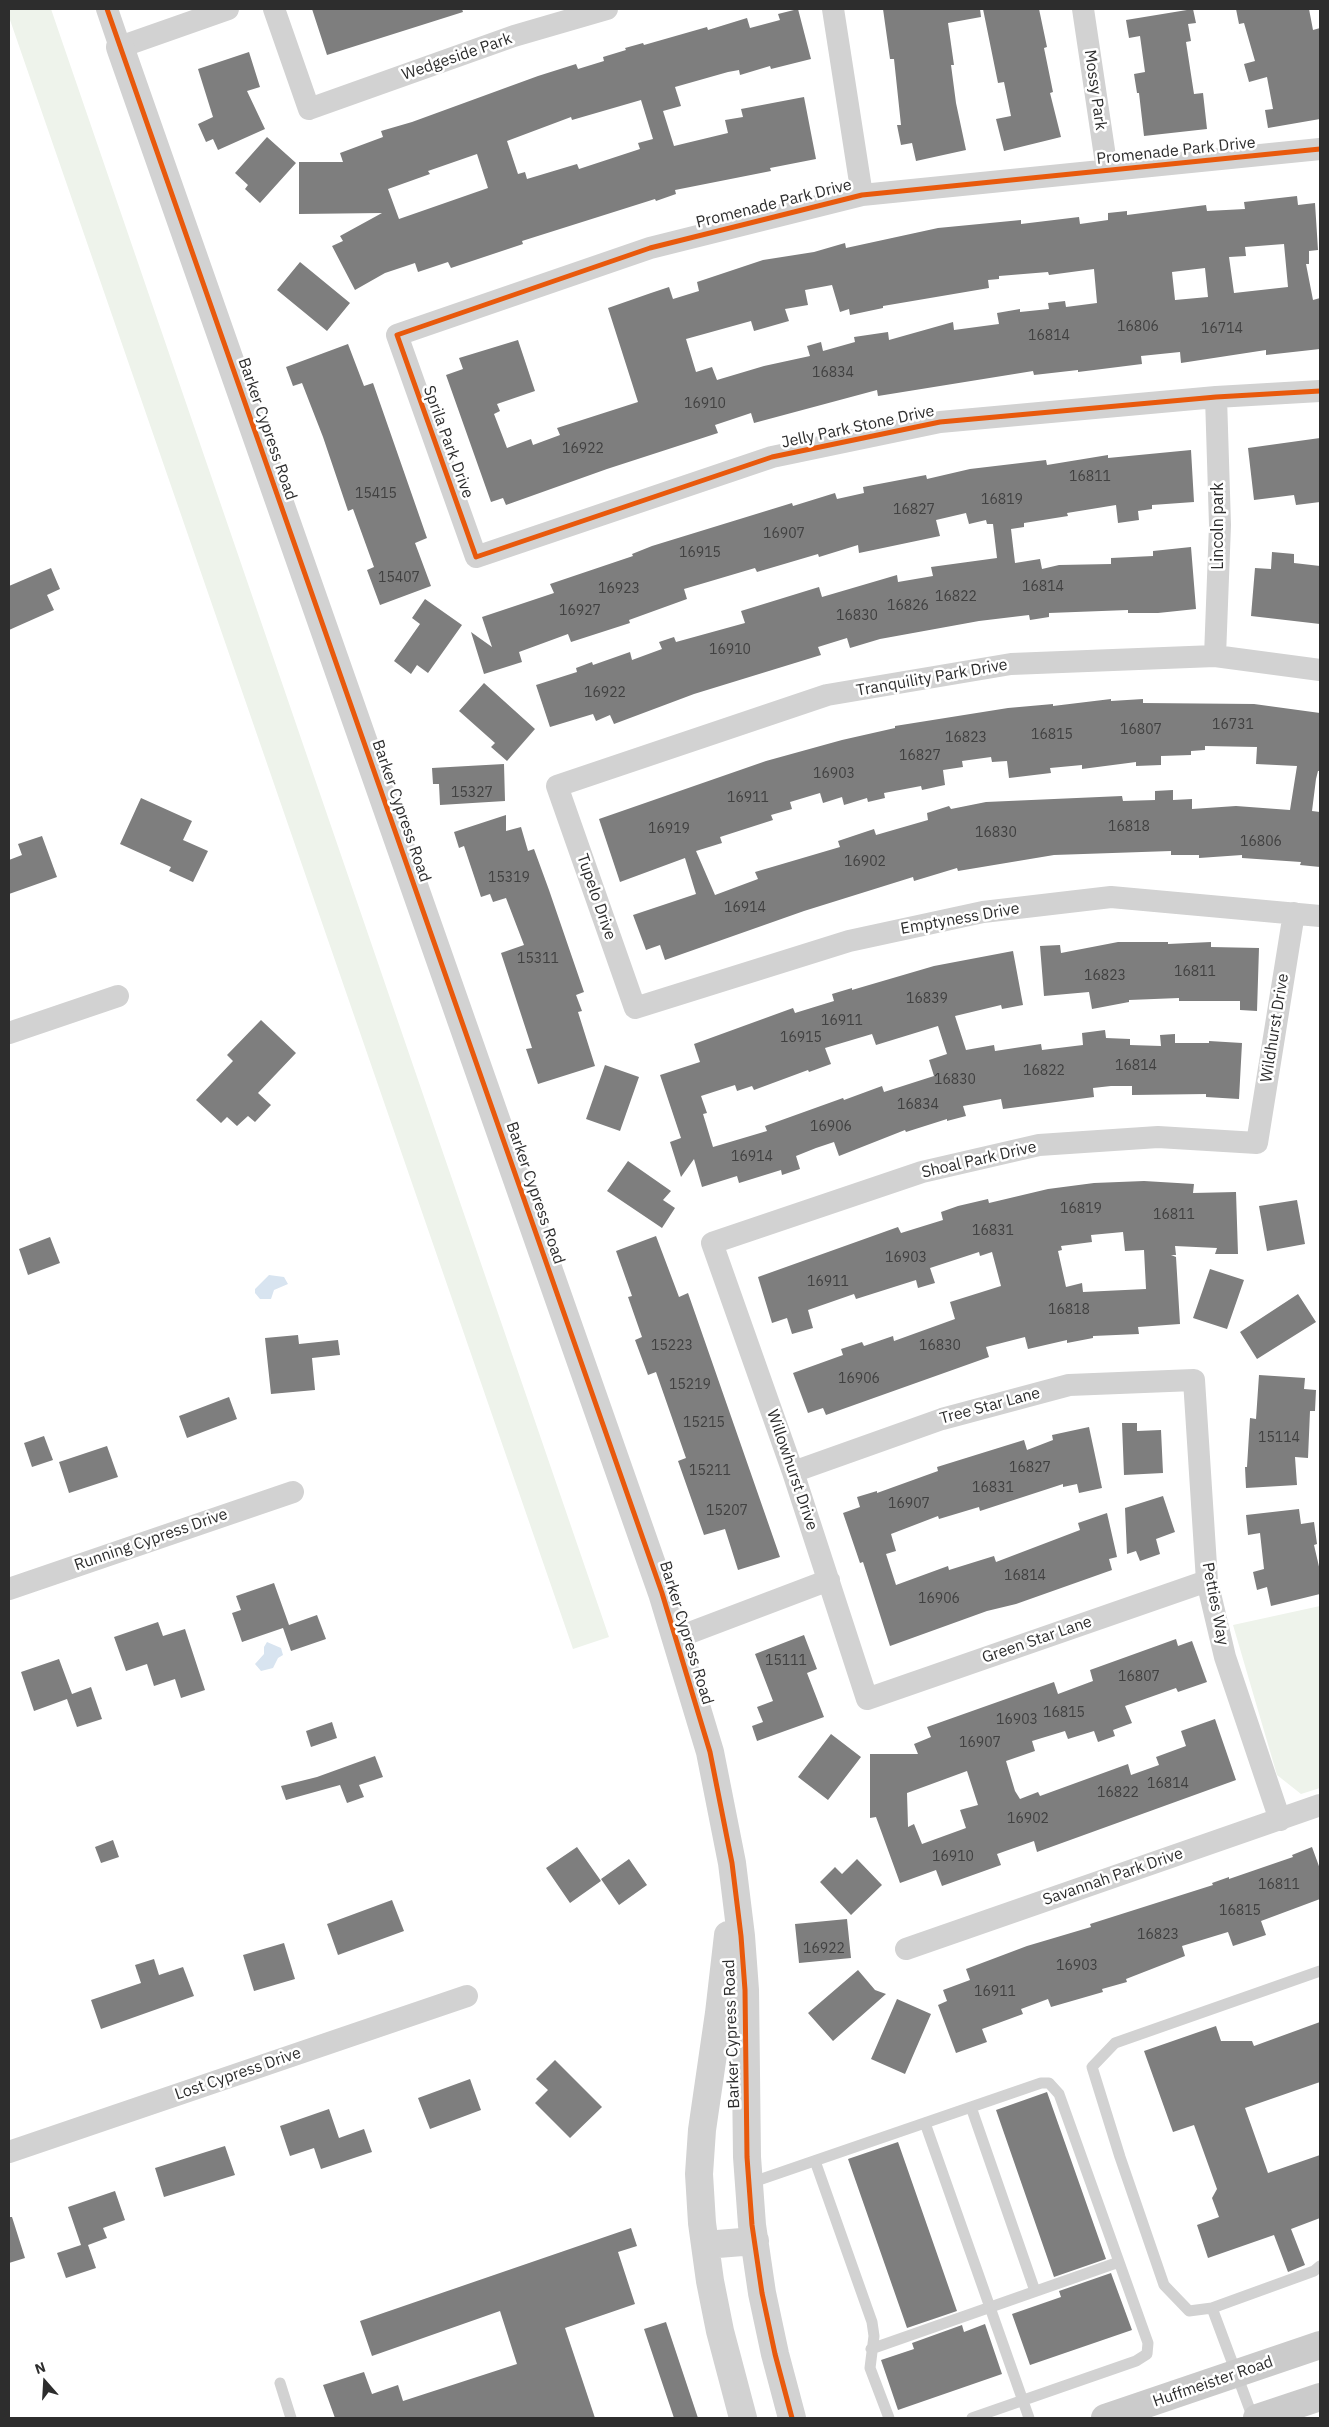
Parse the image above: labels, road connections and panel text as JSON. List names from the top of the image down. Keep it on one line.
{"streets":{"main road":["Huffmeister Road"],"street":["Wedgeside Park","Mossy Park","Promenade Park Drive","Jelly Park Stone Drive","Barker Cypress Road","Sprila Park Drive","Lincoln park","Tranquility Park Drive","Tupelo Drive","Emptyness Drive","Wildhurst Drive","Shoal Park Drive","Tree Star Lane","Willowhurst Drive","Running Cypress Drive","Petties Way","Green Star Lane","Savannah Park Drive","Lost Cypress Drive"]},"crossings":[["Mossy Park","Promenade Park Drive"],["Promenade Park Drive","Sprila Park Drive"],["Jelly Park Stone Drive","Sprila Park Drive"],["Jelly Park Stone Drive","Lincoln park"],["Lincoln park","Tranquility Park Drive"],["Tranquility Park Drive","Tupelo Drive"],["Tupelo Drive","Emptyness Drive"],["Emptyness Drive","Wildhurst Drive"],["Wildhurst Drive","Shoal Park Drive"],["Shoal Park Drive","Willowhurst Drive"],["Tree Star Lane","Willowhurst Drive"],["Tree Star Lane","Petties Way"],["Willowhurst Drive","Green Star Lane"],["Petties Way","Green Star Lane"],["Petties Way","Savannah Park Drive"]],"house_numbers":["16806","16714","16814","16834","16910","16922","16811","15415","16819","16827","16907","16915","15407","16814","16923","16822","16826","16927","16830","16910","16922","16731","16807","16815","16823","16827","16903","15327","16911","16818","16919","16830","16806","16902","15319","16914","15311","16811","16823","16839","16911","16915","16814","16822","16830","16834","16906","16914","16819","16811","16831","16903","16911","16818","15223","16830","16906","15219","15215","15114","16827","15211","16831","16907","15207","16814","16906","15111","16807","16815","16903","16907","16814","16822","16902","16910","16811","16815","16823","16922","16903","16911"],"north":"top"}
